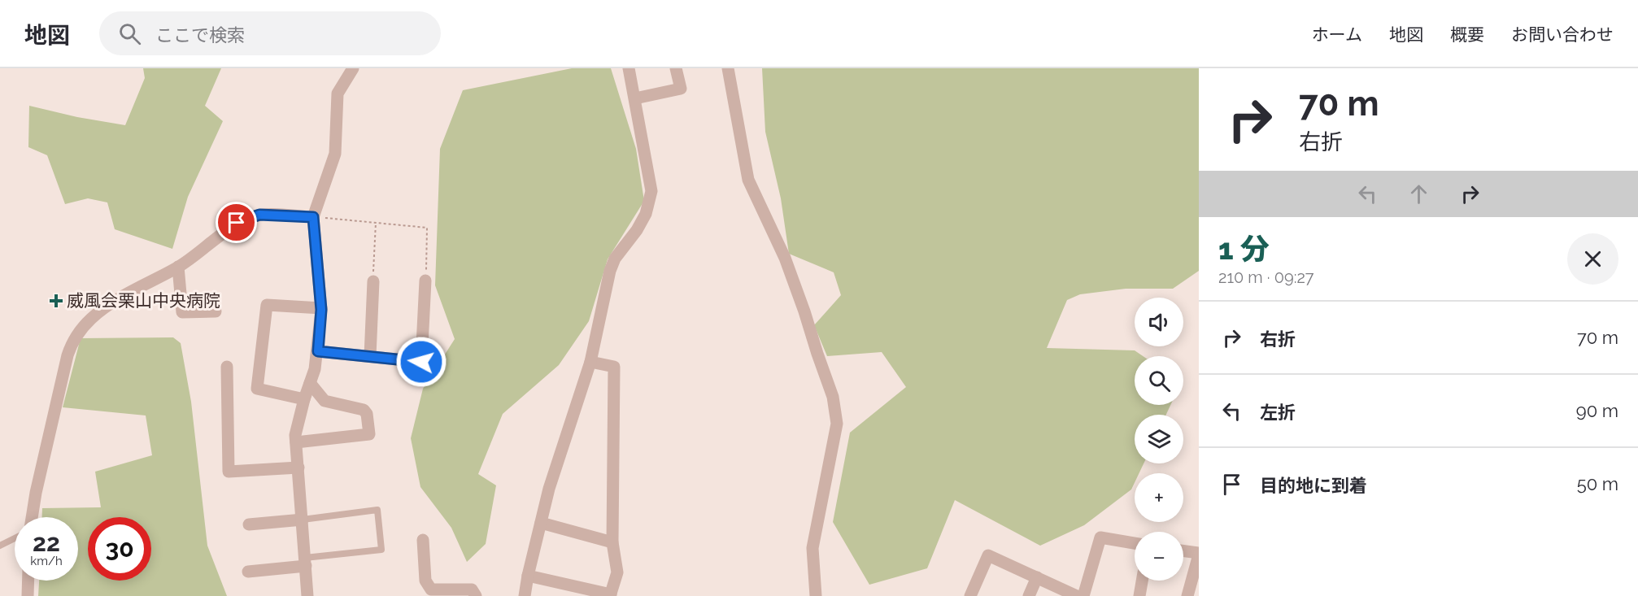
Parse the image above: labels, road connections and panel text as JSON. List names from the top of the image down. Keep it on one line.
{"places":{"health":["威風会栗山中央病院"]},"page":{"header":"地図","search":"ここで検索","nav":["ホーム","地図","概要","お問い合わせ"],"turn":["70 m","右折"],"heading":["1 分","210 m · 09:27"],"map_buttons":["+","−"],"list":[{"name":"右折","value":"70 m"},{"name":"左折","value":"90 m"},{"name":"目的地に到着","value":"50 m"}],"speed":"22 km/h","limit":"30"}}
